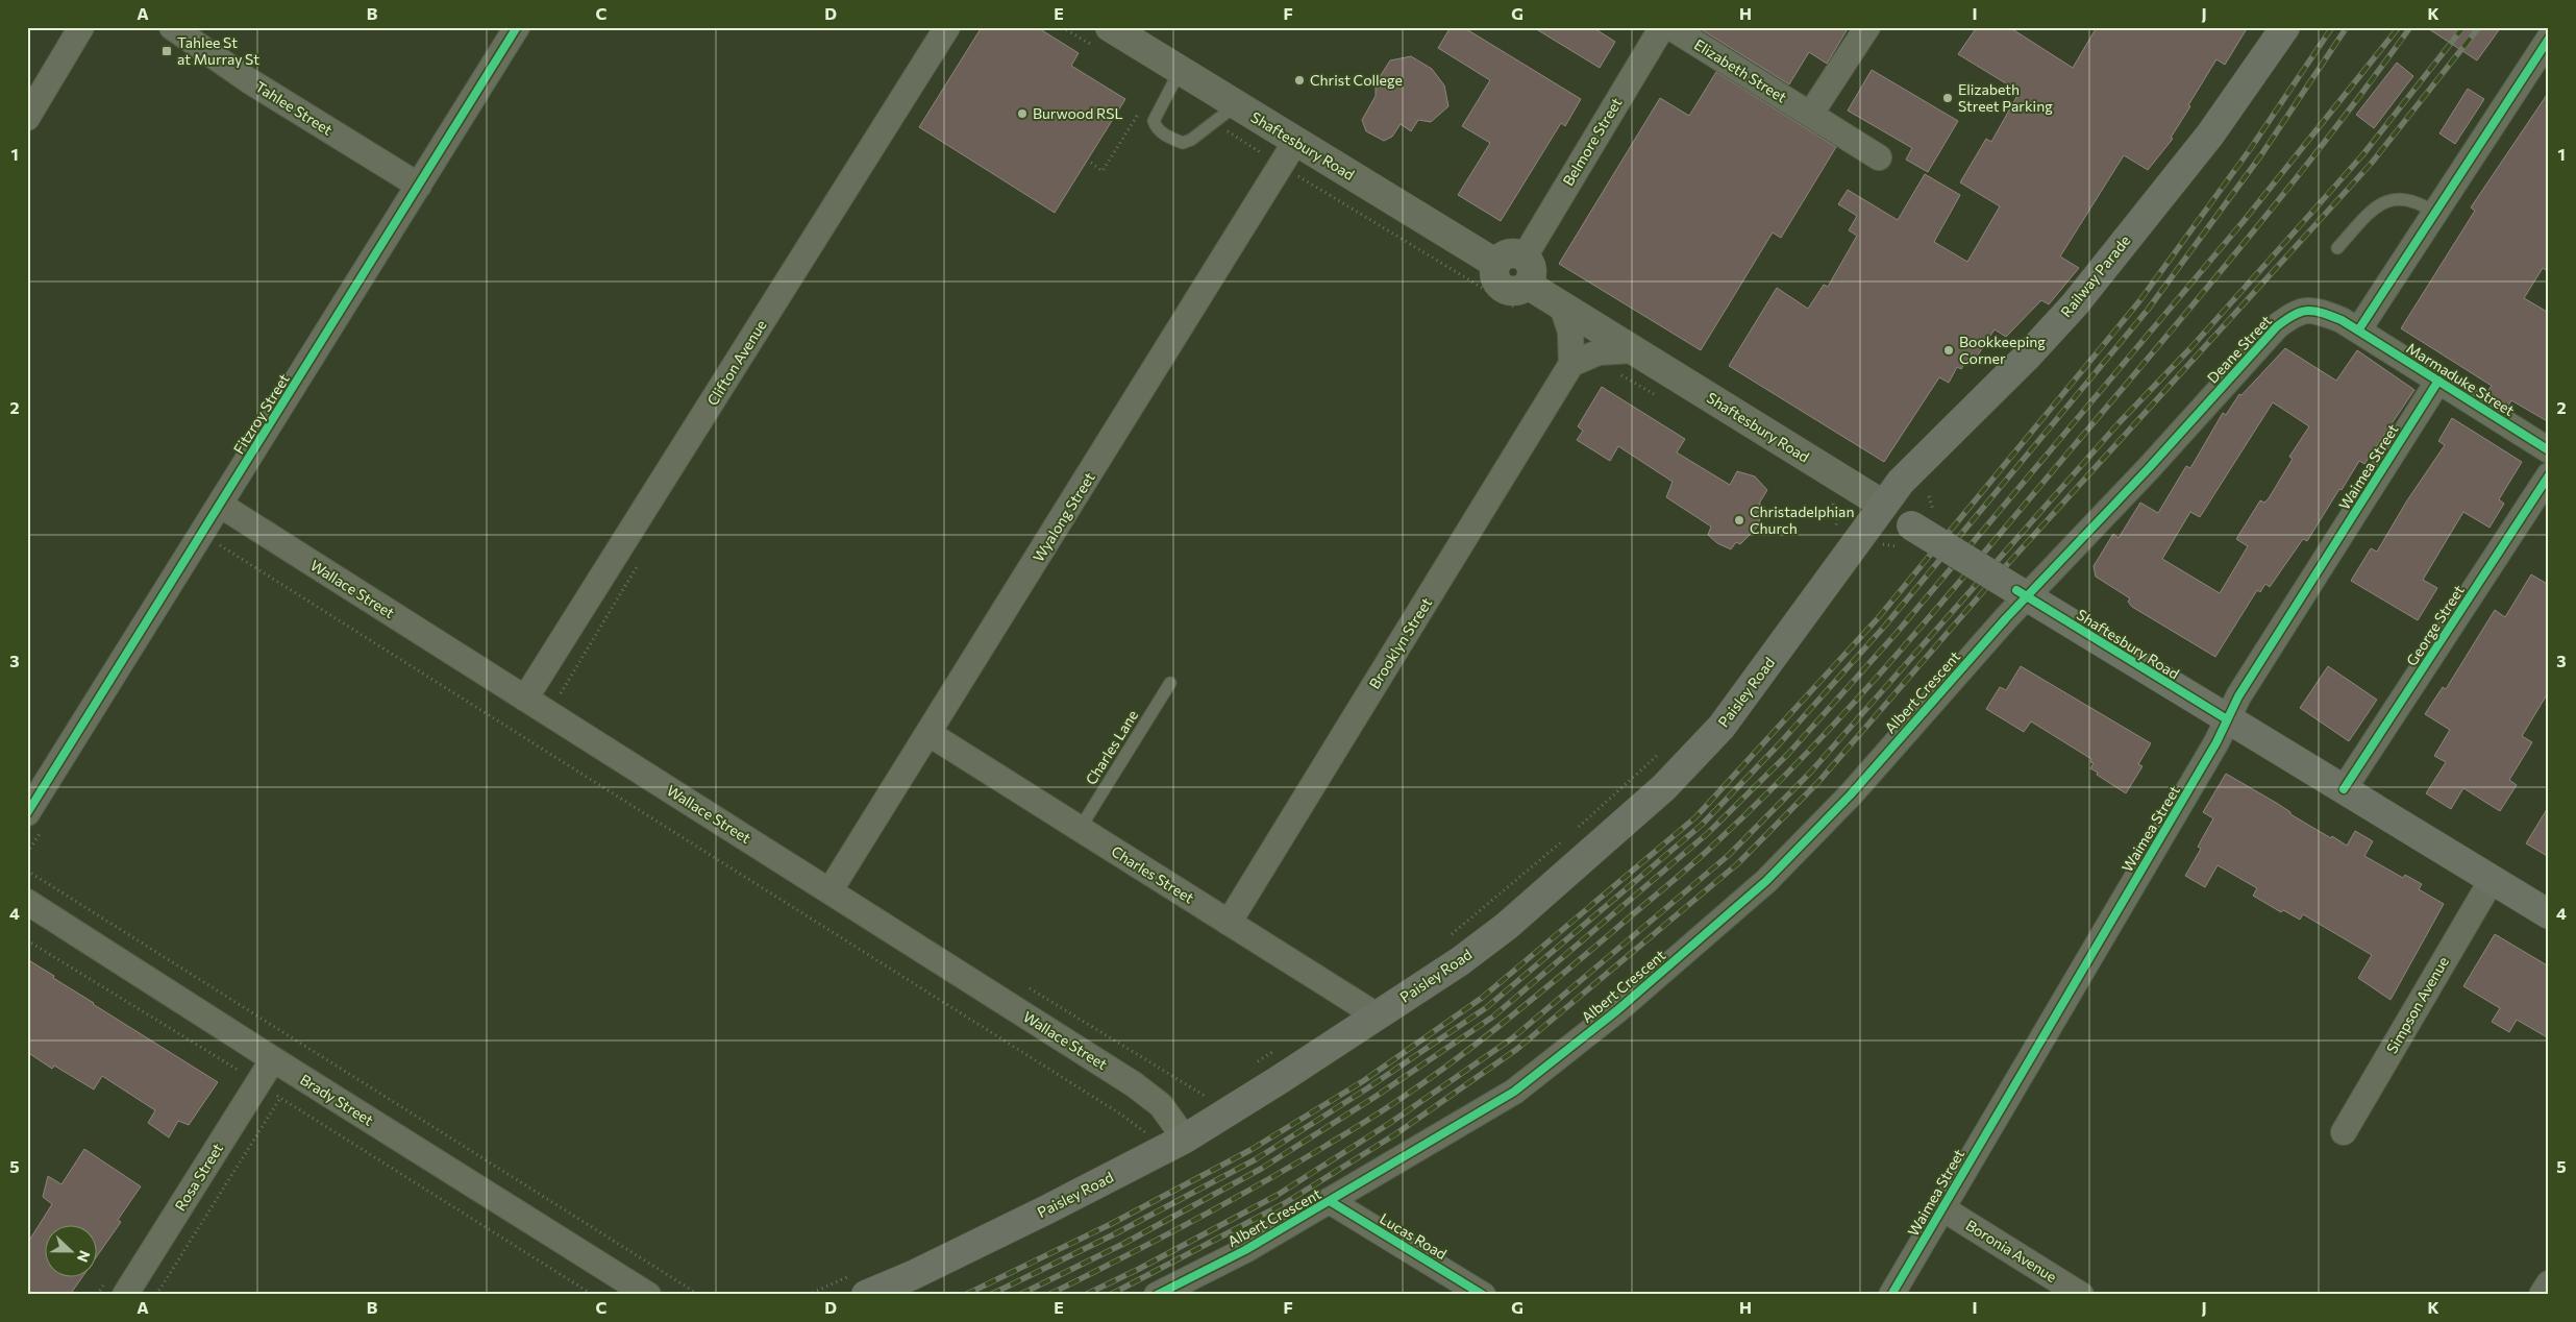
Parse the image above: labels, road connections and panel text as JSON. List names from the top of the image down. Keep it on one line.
{"streets":{"main road":["Shaftesbury Road","Railway Parade","Paisley Road"],"street":["Elizabeth Street","Tahlee Street","Belmore Street","Deane Street","Clifton Avenue","Marmaduke Street","Fitzroy Street","Waimea Street","Wyalong Street","Wallace Street","George Street","Brooklyn Street","Albert Crescent","Charles Street","Simpson Avenue","Brady Street","Rosa Street","Lucas Road","Boronia Avenue"],"lane":["Charles Lane"]},"crossings":[["Tahlee Street","Fitzroy Street"],["Belmore Street","Shaftesbury Road"],["Shaftesbury Road","Railway Parade"],["Shaftesbury Road","Deane Street"],["Shaftesbury Road","Waimea Street"],["Shaftesbury Road","Wyalong Street"],["Shaftesbury Road","George Street"],["Shaftesbury Road","Paisley Road"],["Shaftesbury Road","Albert Crescent"],["Shaftesbury Road","Simpson Avenue"],["Railway Parade","Paisley Road"],["Deane Street","Marmaduke Street"],["Deane Street","Albert Crescent"],["Clifton Avenue","Wallace Street"],["Marmaduke Street","Waimea Street"],["Fitzroy Street","Wallace Street"],["Waimea Street","Boronia Avenue"],["Wyalong Street","Wallace Street"],["Wyalong Street","Charles Street"],["Wallace Street","Paisley Road"],["Brooklyn Street","Charles Street"],["Paisley Road","Charles Street"],["Albert Crescent","Lucas Road"],["Charles Lane","Charles Street"],["Brady Street","Rosa Street"]],"places":{"transit":["Tahlee St at Murray St"],"other":["Christ College","Elizabeth Street Parking","Burwood RSL","Bookkeeping Corner","Christadelphian Church"]},"north":"right","grid":{"columns":["A","B","C","D","E","F","G","H","I","J","K"],"rows":["1","2","3","4","5"]}}
